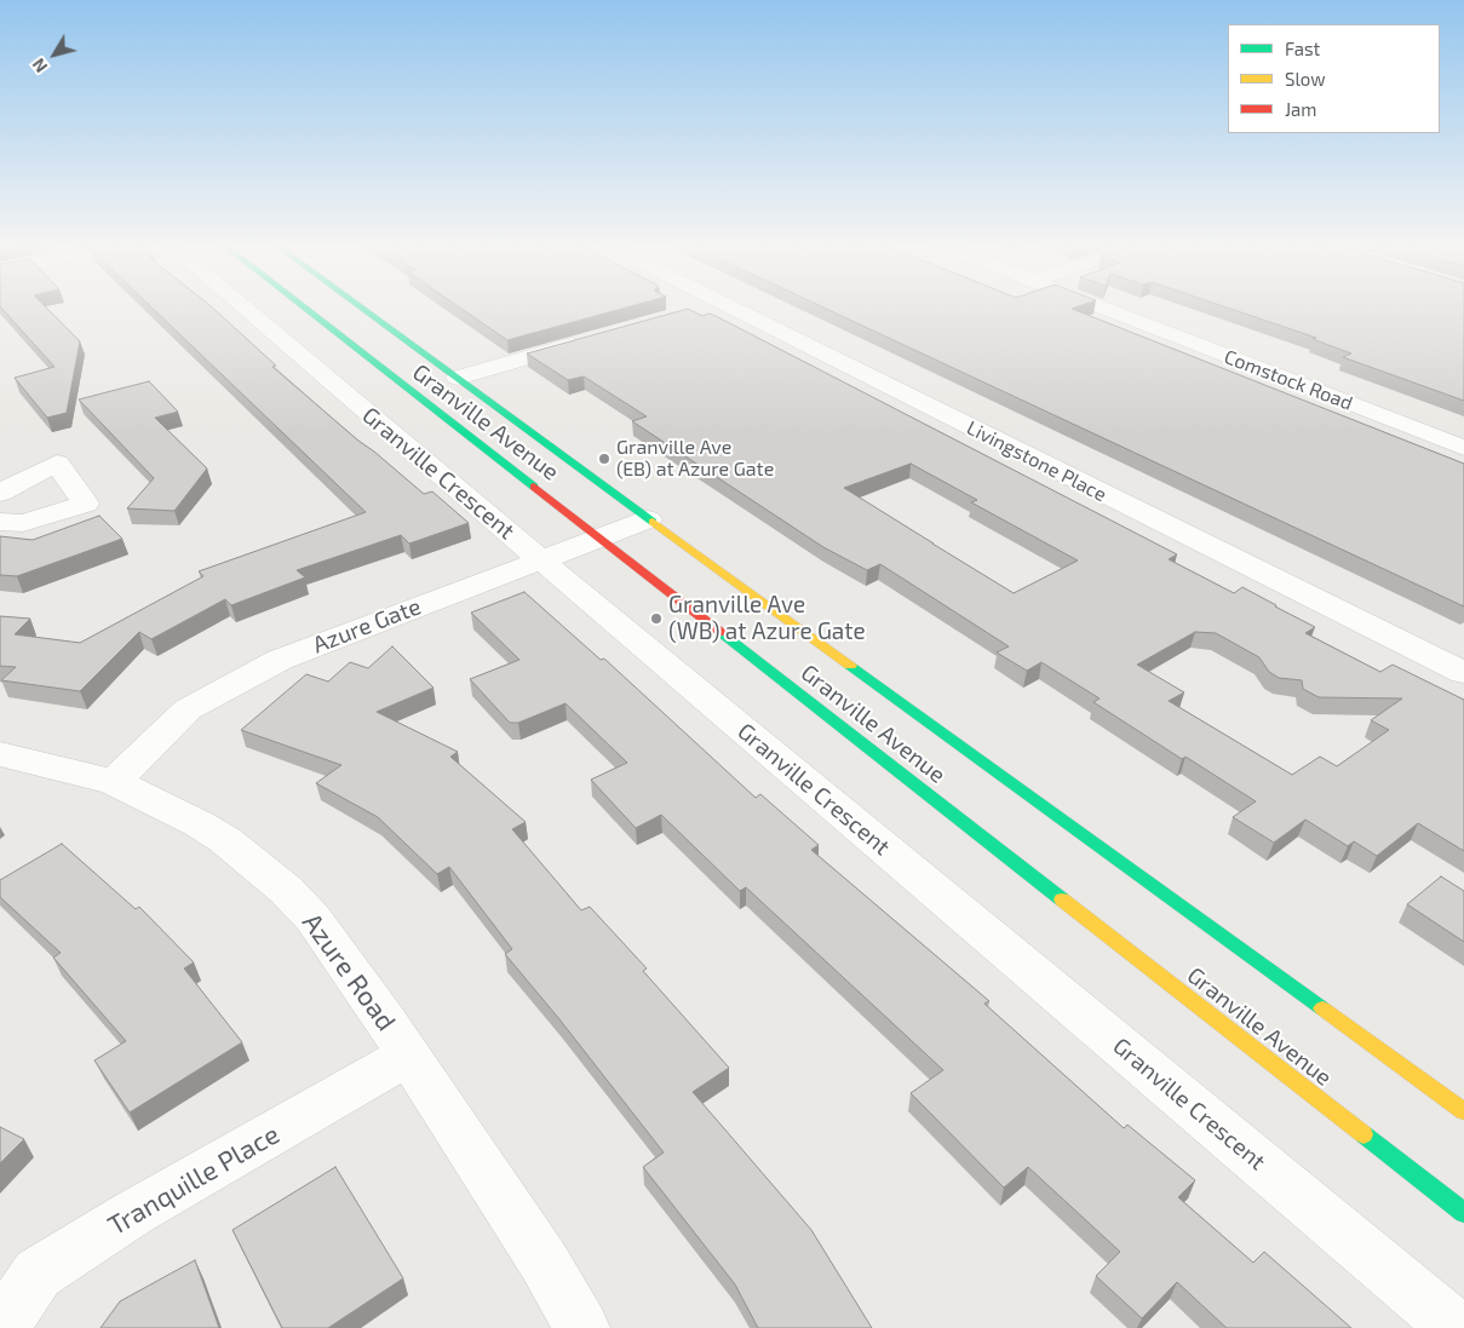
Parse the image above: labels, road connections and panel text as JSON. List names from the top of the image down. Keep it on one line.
{"streets":{"main road":["Granville Avenue"],"street":["Comstock Road","Livingstone Place","Granville Crescent","Azure Gate","Azure Road","Tranquille Place"]},"crossings":[["Granville Avenue","Azure Gate"],["Granville Crescent","Azure Gate"],["Azure Gate","Azure Road"],["Azure Road","Tranquille Place"]],"places":["Granville Ave (EB) at Azure Gate","Granville Ave (WB) at Azure Gate"],"legend":["Fast","Slow","Jam"],"north":"bottom left"}
